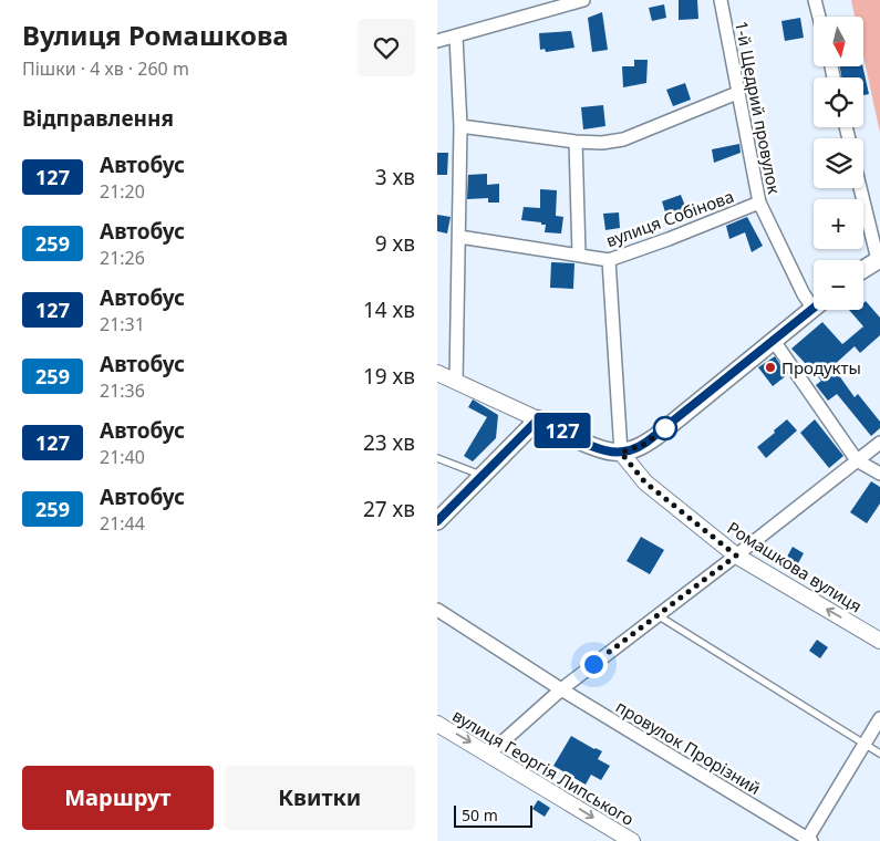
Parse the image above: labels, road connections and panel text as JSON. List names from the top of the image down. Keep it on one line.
{"streets":{"street":["1-й Щедрий провулок","вулиця Собінова","Ромашкова вулиця","провулок Прорізний","вулиця Георгія Липського"]},"crossings":[["1-й Щедрий провулок","вулиця Собінова"]],"one_way":["Ромашкова вулиця","вулиця Георгія Липського"],"places":["Продукты"],"lines":["bus line 127"],"scale_bar":"50 m","north":"bottom","page":{"heading":[["Вулиця Ромашкова","Пішки · 4 хв · 260 m"],"Відправлення"],"on_map":"127","map_buttons":["+","−"],"list":[{"mark":"127","name":"Автобус","note":"21:20","value":"3 хв"},{"mark":"259","name":"Автобус","note":"21:26","value":"9 хв"},{"mark":"127","name":"Автобус","note":"21:31","value":"14 хв"},{"mark":"259","name":"Автобус","note":"21:36","value":"19 хв"},{"mark":"127","name":"Автобус","note":"21:40","value":"23 хв"},{"mark":"259","name":"Автобус","note":"21:44","value":"27 хв"}],"buttons":["Маршрут","Квитки"],"scale":"50 m"}}
